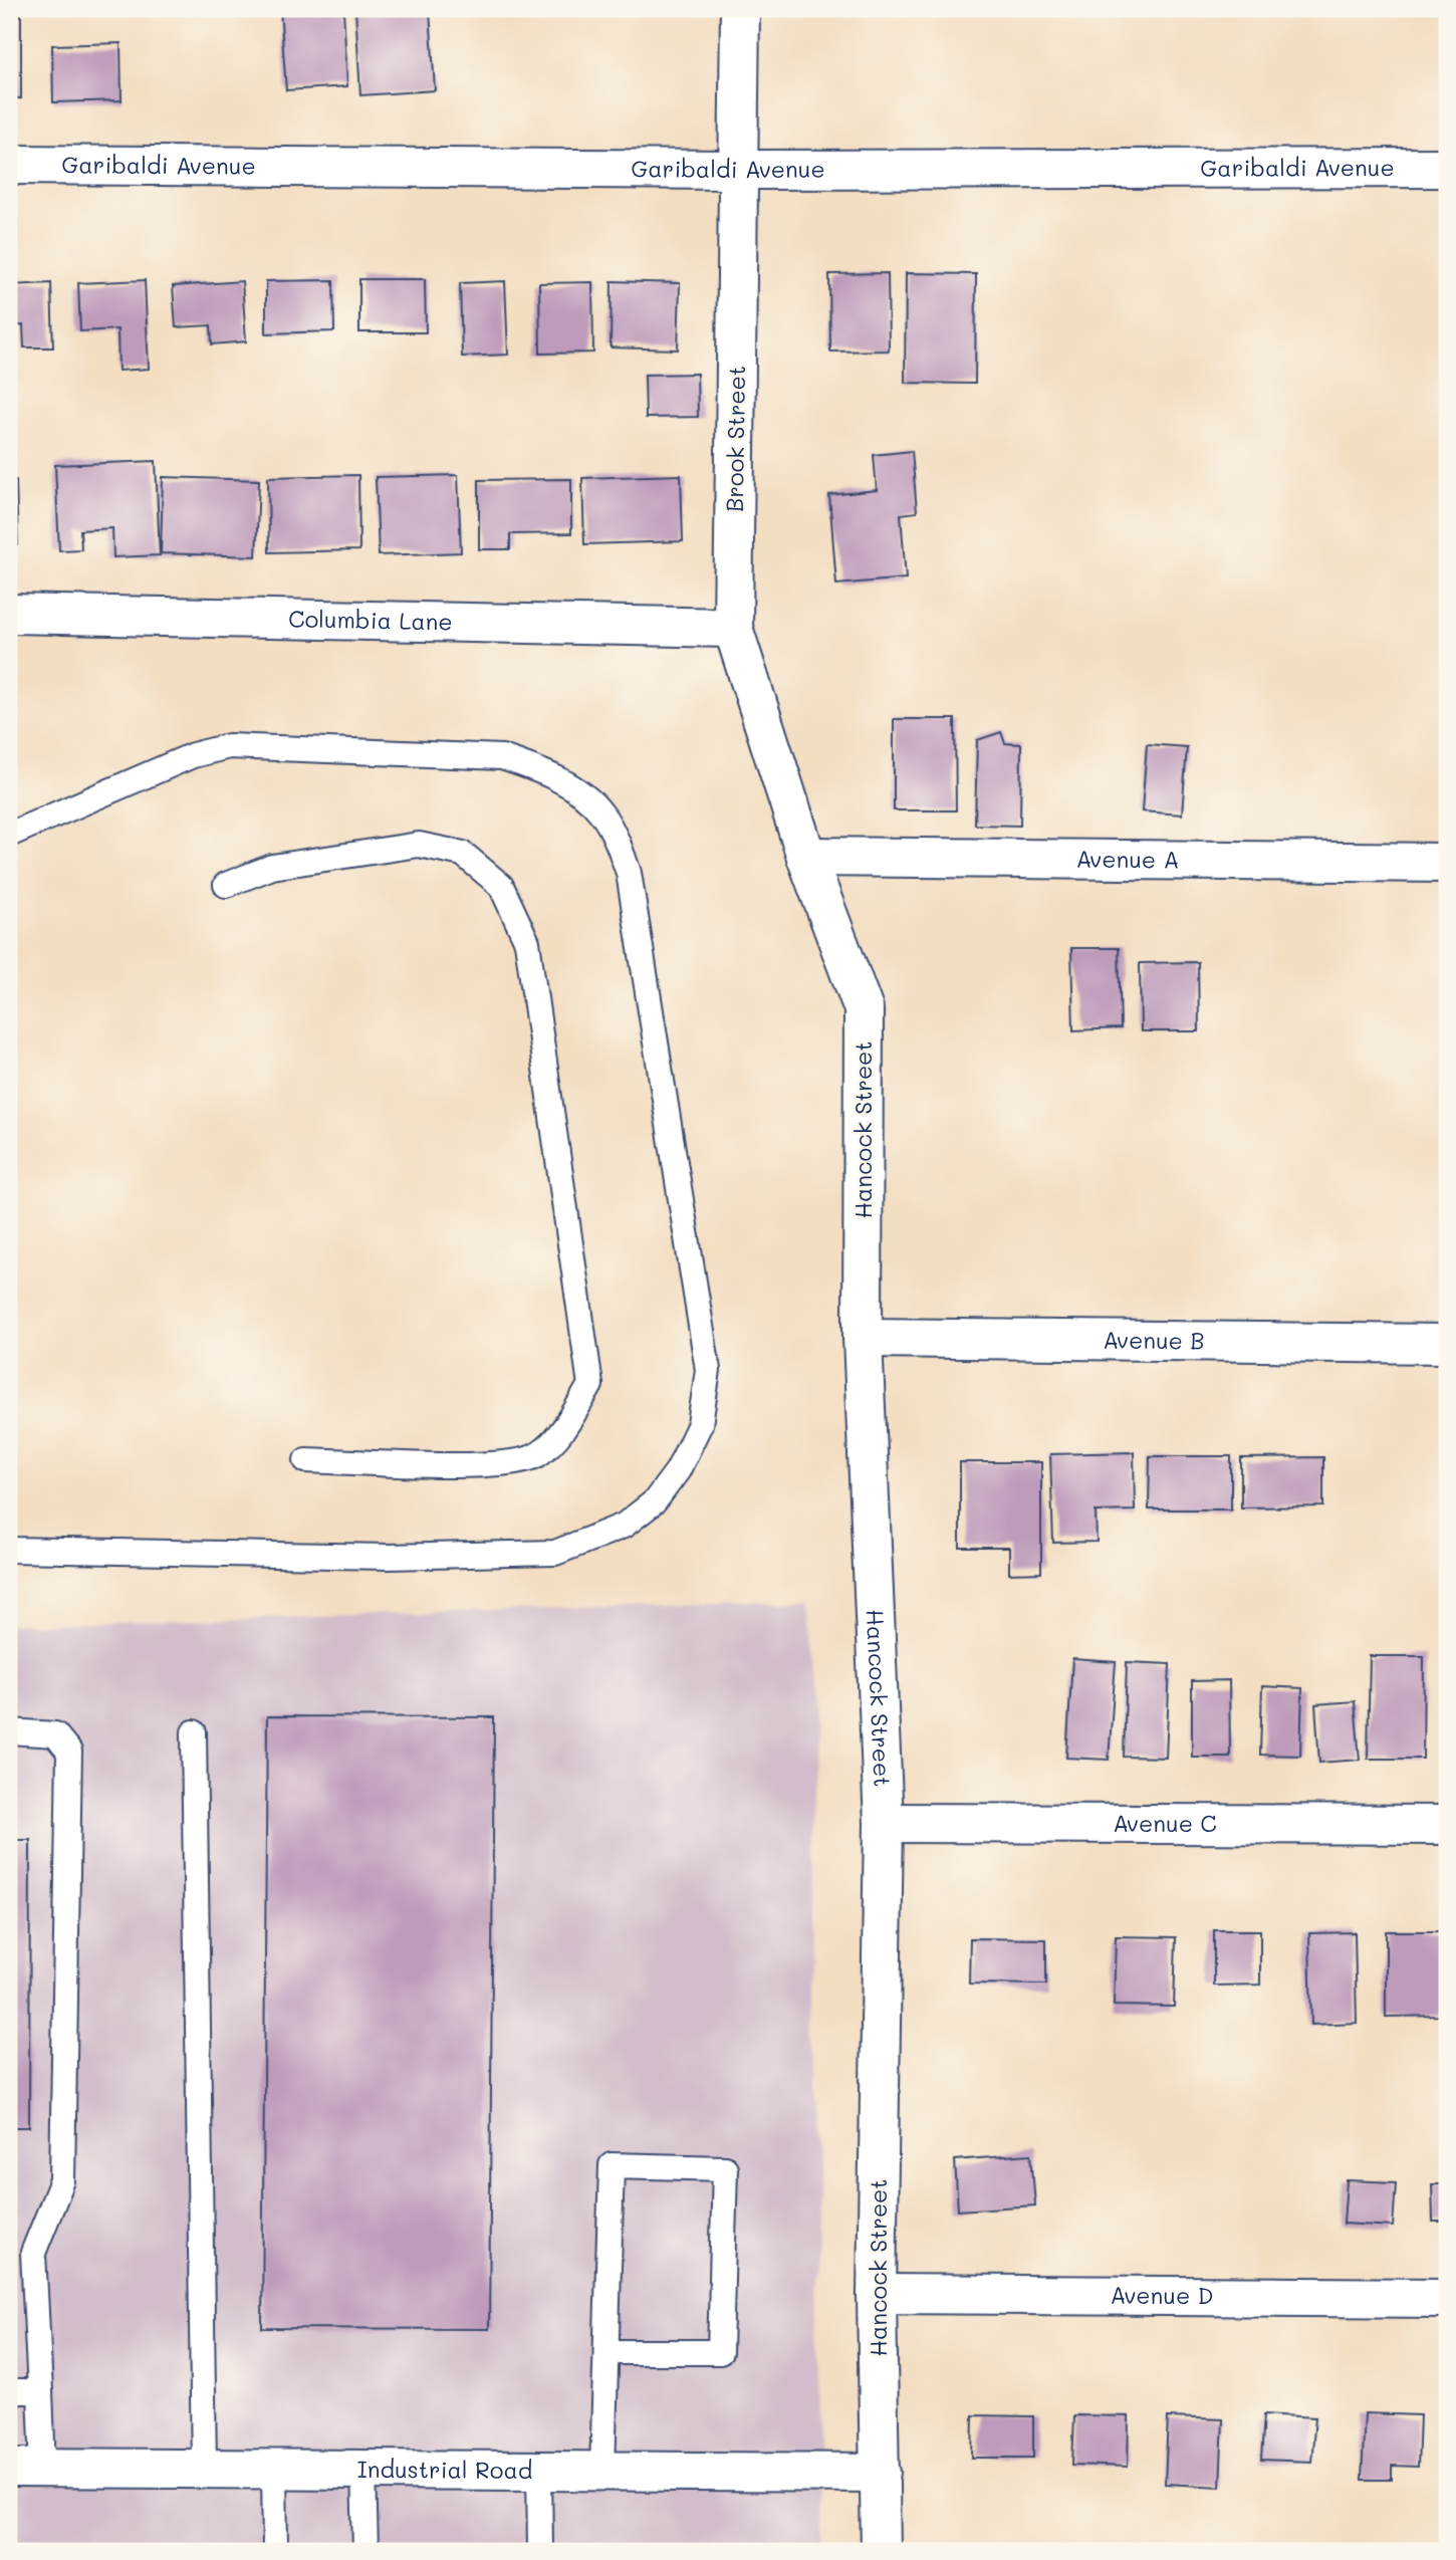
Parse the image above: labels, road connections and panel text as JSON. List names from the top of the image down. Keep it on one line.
{"streets":{"street":["Garibaldi Avenue","Brook Street","Columbia Lane","Avenue A","Hancock Street","Avenue B","Avenue C","Avenue D","Industrial Road"]},"crossings":[["Garibaldi Avenue","Brook Street"],["Brook Street","Columbia Lane"],["Brook Street","Avenue A"],["Brook Street","Hancock Street"],["Avenue A","Hancock Street"],["Hancock Street","Avenue B"],["Hancock Street","Avenue C"],["Hancock Street","Avenue D"],["Hancock Street","Industrial Road"]]}
